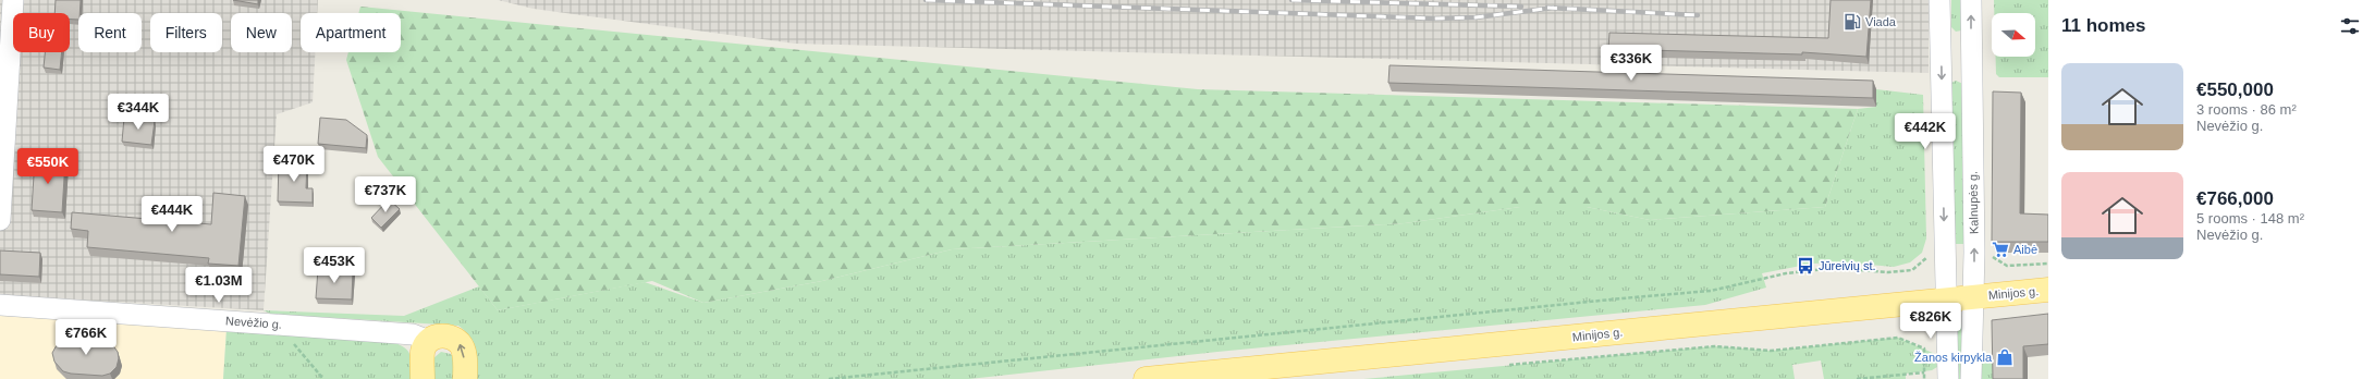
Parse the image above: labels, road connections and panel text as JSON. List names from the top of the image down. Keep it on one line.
{"streets":{"main road":["Minijos g."],"street":["Kalnupės g.","Nevėžio g."]},"crossings":[["Kalnupės g.","Minijos g."]],"places":{"fuel station":["Viada"],"supermarket":["Aibė"],"bus stop":["Jūreivių st."],"shop":["Žanos kirpykla"]},"north":"right","page":{"heading":"11 homes","chip":["Buy","Rent","Filters","New","Apartment"],"price":["€336K","€344K","€442K","€470K","€550K","€737K","€444K","€453K","€1.03M","€826K","€766K"],"list":[{"name":"€550,000","note":"3 rooms · 86 m² · Nevėžio g."},{"name":"€766,000","note":"5 rooms · 148 m² · Nevėžio g."}]}}
